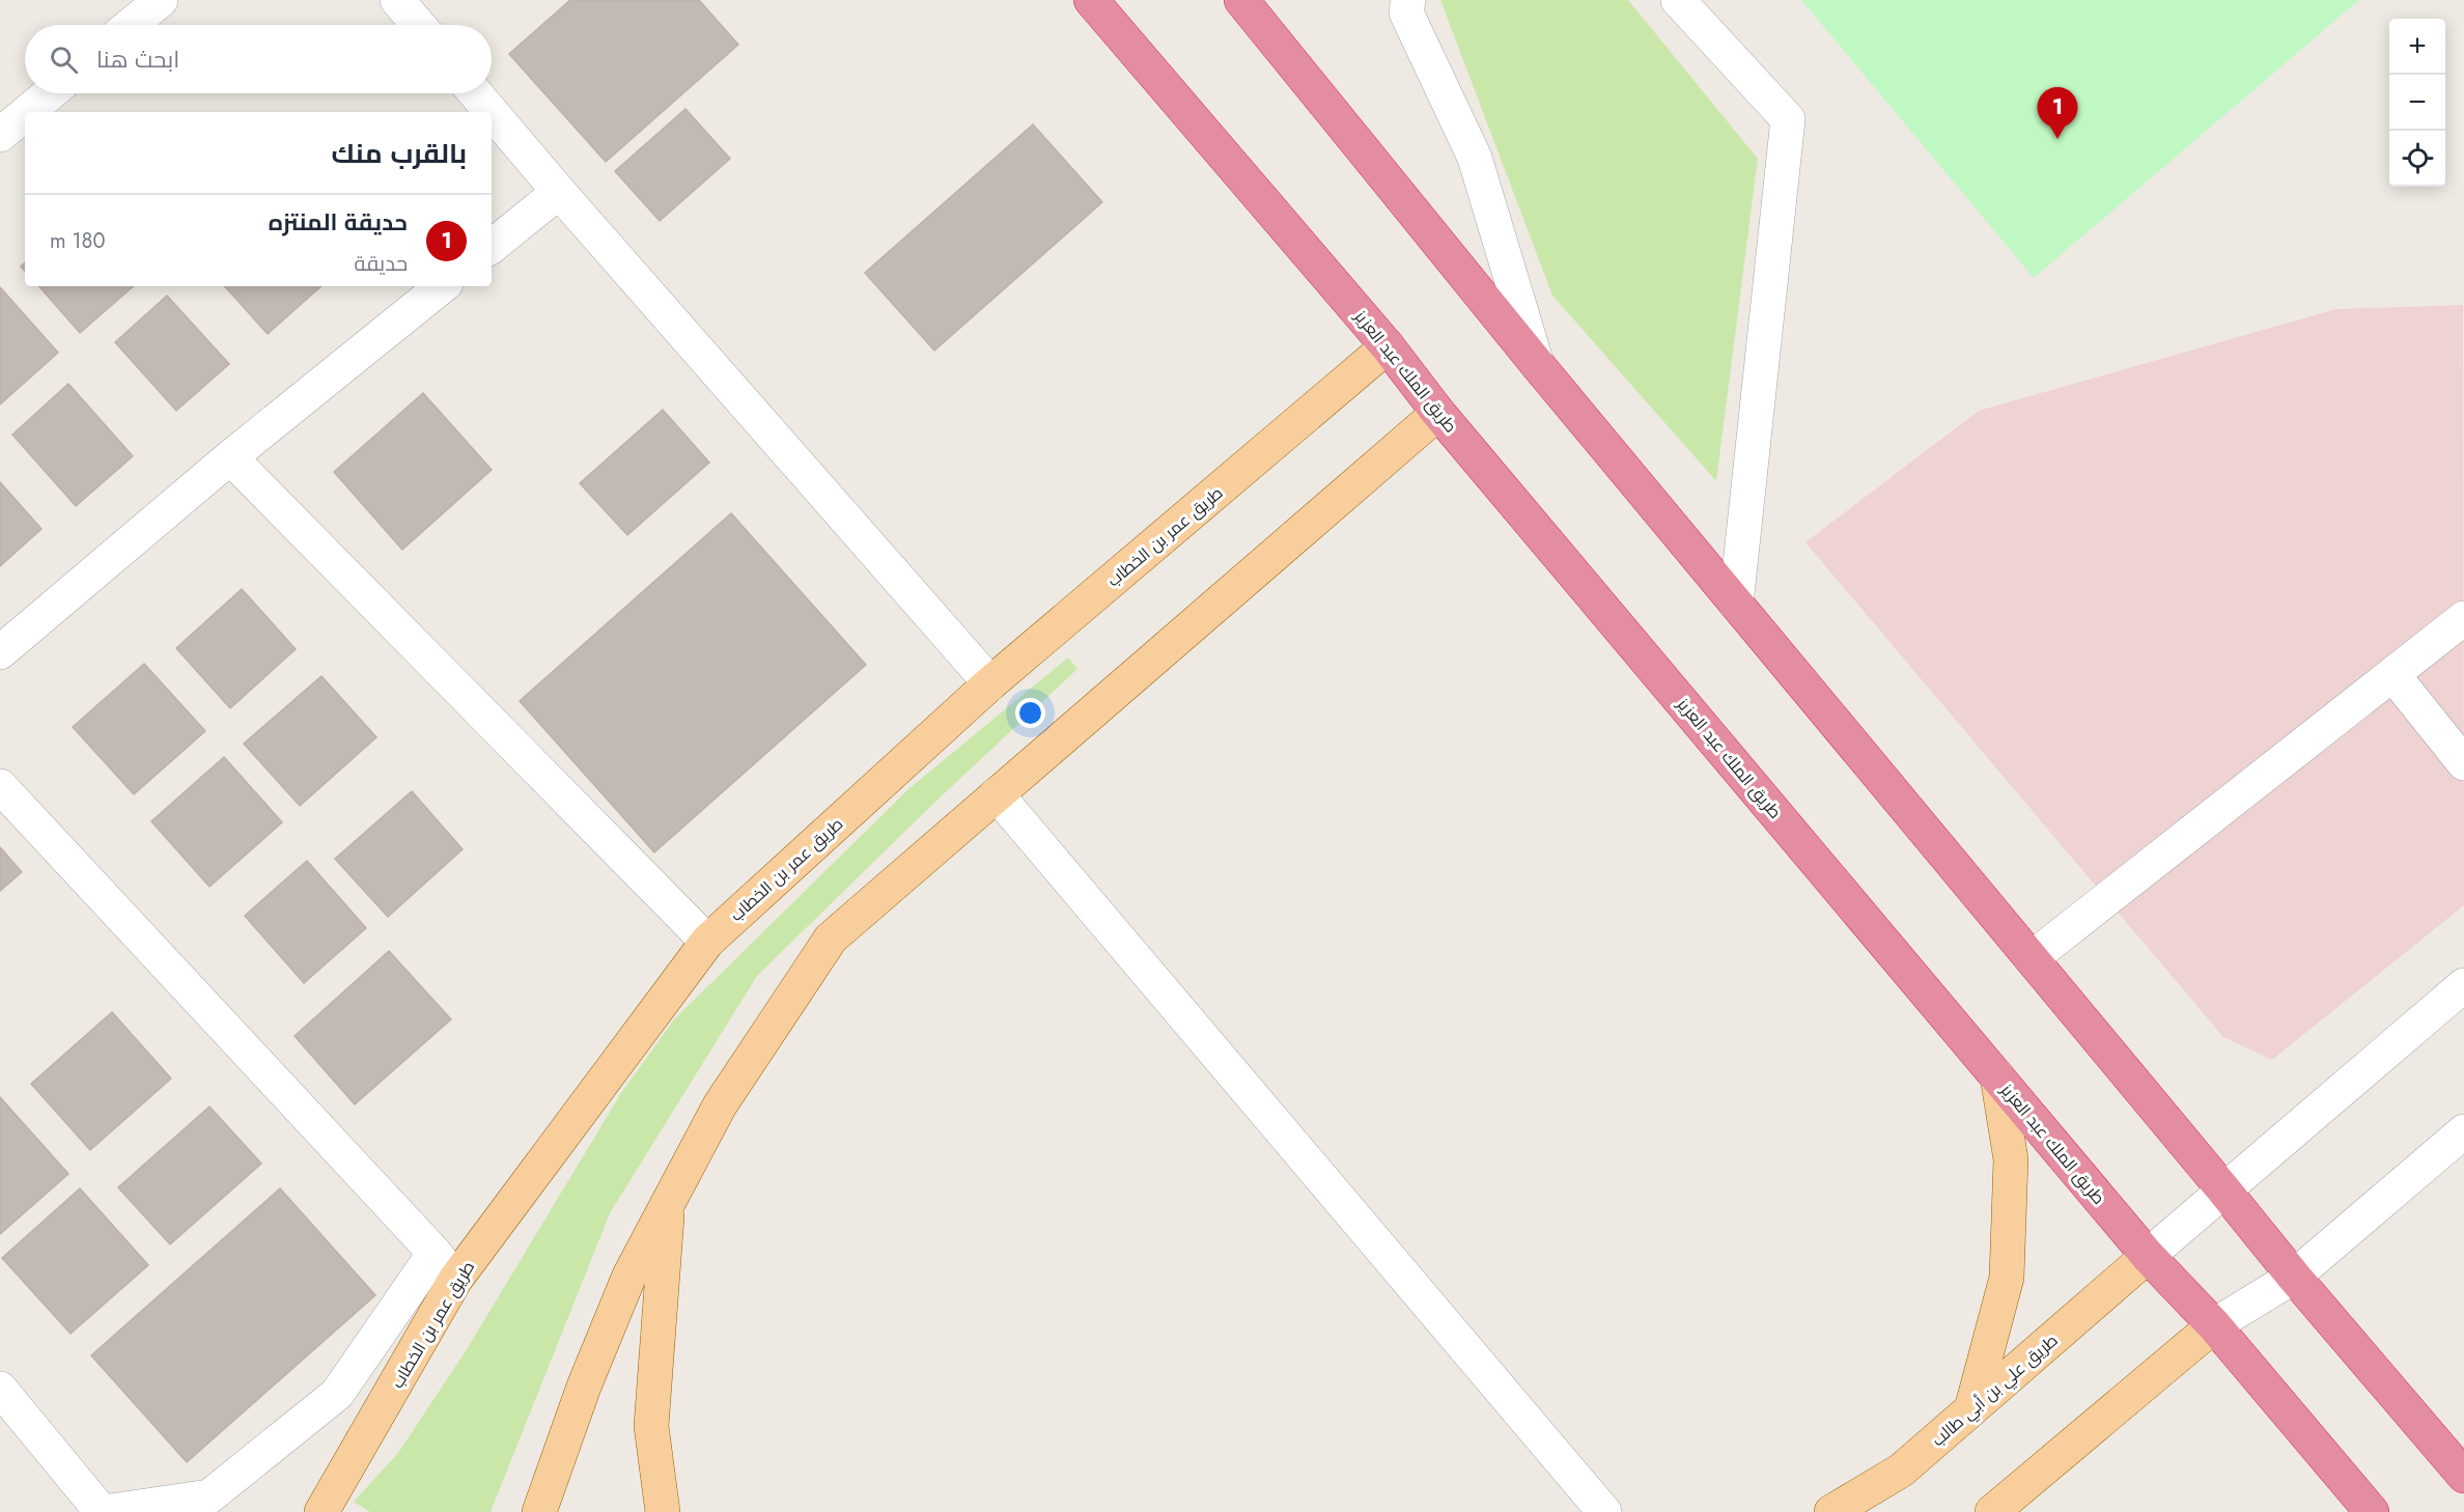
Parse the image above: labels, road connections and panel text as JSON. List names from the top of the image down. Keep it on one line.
{"streets":{"highway":["طريق الملك عبد العزيز"],"main road":["طريق عمر بن الخطاب","طريق علي بن أبي طالب"]},"crossings":[["طريق الملك عبد العزيز","طريق عمر بن الخطاب"],["طريق الملك عبد العزيز","طريق علي بن أبي طالب"]],"page":{"map_buttons":["+","−"],"search":"ابحث هنا","pins":"1","heading":"بالقرب منك","list":[{"mark":"1","name":"حديقة المنتزه","note":"حديقة","value":"180 m"}]}}
